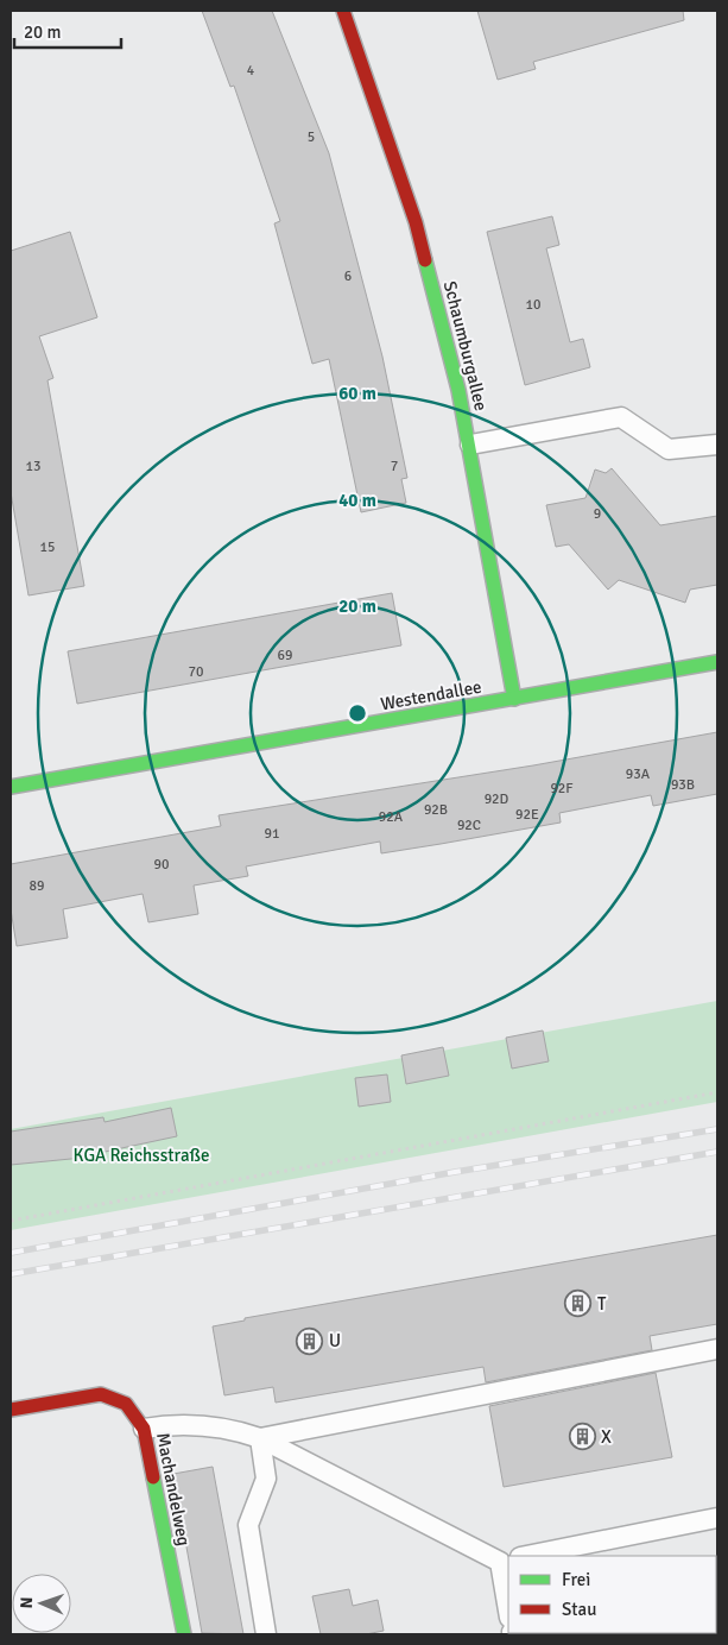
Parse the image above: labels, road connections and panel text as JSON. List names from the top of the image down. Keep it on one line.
{"streets":{"street":["Schaumburgallee","Westendallee","Machandelweg"]},"crossings":[["Schaumburgallee","Westendallee"]],"parks":["KGA Reichsstraße"],"places":{"building":["T","U","X"]},"house_numbers":["4","5","6","10","13","7","9","15","69","70","93A","93B","92F","92D","92B","92E","92A","92C","91","90","89"],"legend":["Frei","Stau"],"scale_bar":"20 m","north":"left","rings":["60 m","40 m","20 m"]}
